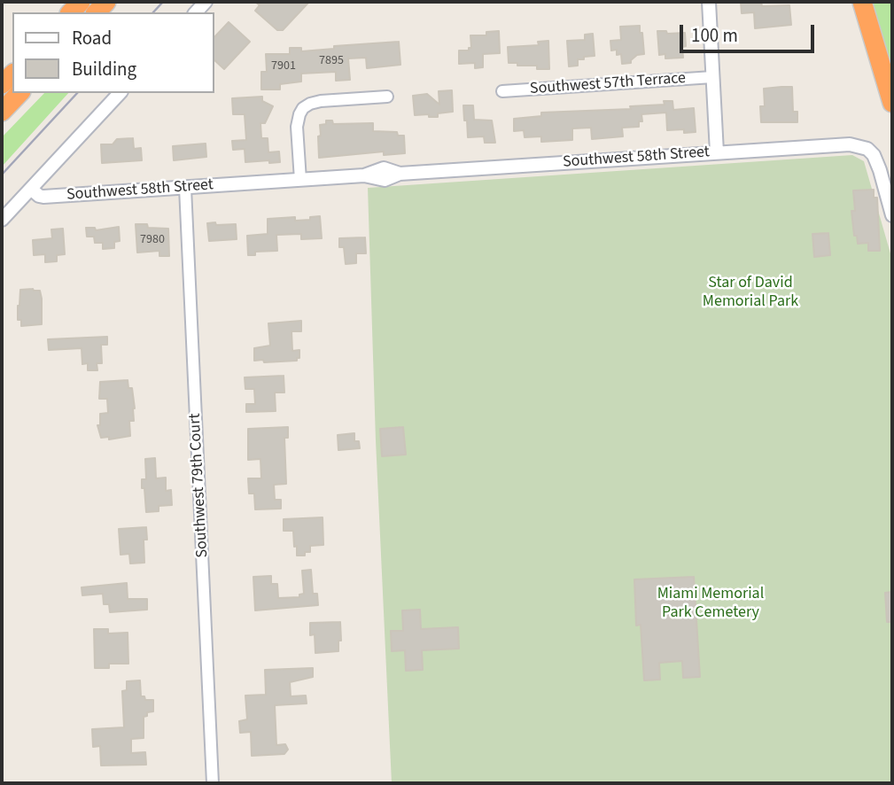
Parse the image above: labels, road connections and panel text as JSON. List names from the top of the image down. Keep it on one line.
{"streets":{"street":["Southwest 57th Terrace","Southwest 58th Street","Southwest 79th Court"]},"crossings":[["Southwest 58th Street","Southwest 79th Court"]],"parks":["Star of David Memorial Park","Miami Memorial Park Cemetery"],"house_numbers":["7895","7901","7980"],"legend":["Road","Building"],"scale_bar":"100 m"}
